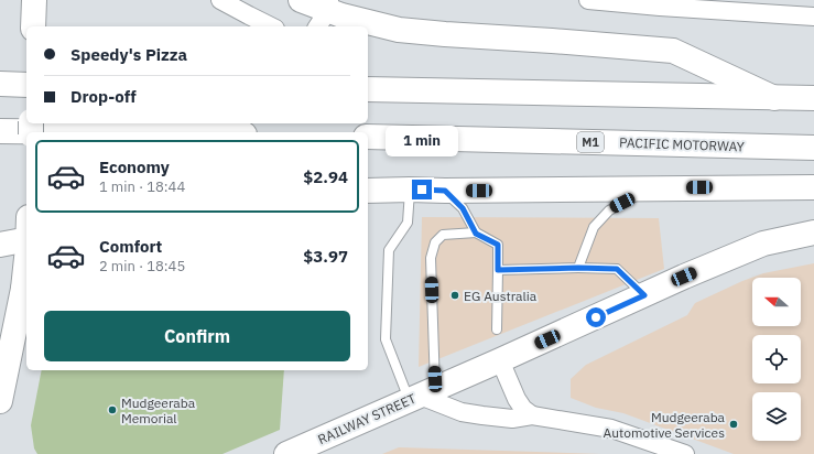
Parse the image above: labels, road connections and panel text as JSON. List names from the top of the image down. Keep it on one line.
{"streets":{"main road":["M1","PACIFIC MOTORWAY","RAILWAY STREET"]},"places":["EG Australia","Mudgeeraba Memorial","Mudgeeraba Automotive Services"],"north":"left","page":{"banner":["Speedy's Pizza","Drop-off"],"bubble":"1 min","list":[{"name":"Economy","note":"1 min · 18:44","value":"$2.94"},{"name":"Comfort","note":"2 min · 18:45","value":"$3.97"}],"buttons":"Confirm"}}
